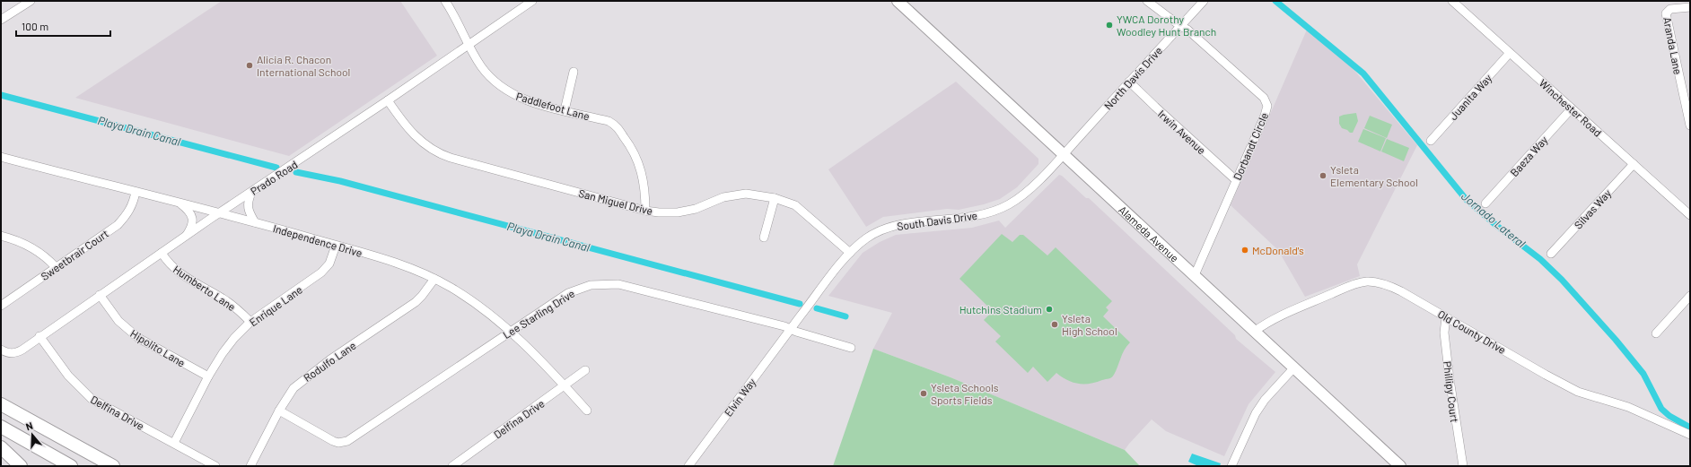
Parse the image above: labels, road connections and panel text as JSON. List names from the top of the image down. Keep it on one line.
{"streets":{"main road":["Alameda Avenue"],"street":["Aranda Lane","North Davis Drive","Juanita Way","Paddlefoot Lane","Winchester Road","Irwin Avenue","Dorbandt Circle","Baeza Way","Prado Road","San Miguel Drive","Silvas Way","South Davis Drive","Independence Drive","Sweetbrair Court","Humberto Lane","Enrique Lane","Lee Starling Drive","Old County Drive","Hipolito Lane","Rodulfo Lane","Phillipy Court","Elvin Way","Delfina Drive"]},"crossings":[["North Davis Drive","Irwin Avenue"],["North Davis Drive","Dorbandt Circle"],["North Davis Drive","South Davis Drive"],["North Davis Drive","Alameda Avenue"],["Juanita Way","Winchester Road"],["Paddlefoot Lane","Prado Road"],["Paddlefoot Lane","San Miguel Drive"],["Winchester Road","Baeza Way"],["Winchester Road","Silvas Way"],["Irwin Avenue","Dorbandt Circle"],["Dorbandt Circle","Alameda Avenue"],["Prado Road","San Miguel Drive"],["Prado Road","Independence Drive"],["Prado Road","Humberto Lane"],["Prado Road","Hipolito Lane"],["Prado Road","Delfina Drive"],["San Miguel Drive","South Davis Drive"],["South Davis Drive","Alameda Avenue"],["South Davis Drive","Lee Starling Drive"],["South Davis Drive","Elvin Way"],["Alameda Avenue","Old County Drive"],["Independence Drive","Sweetbrair Court"],["Independence Drive","Enrique Lane"],["Independence Drive","Lee Starling Drive"],["Independence Drive","Rodulfo Lane"],["Independence Drive","Delfina Drive"],["Humberto Lane","Enrique Lane"],["Enrique Lane","Hipolito Lane"],["Enrique Lane","Delfina Drive"],["Lee Starling Drive","Rodulfo Lane"],["Lee Starling Drive","Elvin Way"],["Old County Drive","Phillipy Court"]],"water":["Playa Drain Canal","Jornado Lateral"],"places":["YWCA Dorothy Woodley Hunt Branch","Alicia R. Chacon International School","Ysleta Elementary School","McDonald's","Hutchins Stadium","Ysleta High School","Ysleta Schools Sports Fields"],"scale_bar":"100 m","north":"top"}
